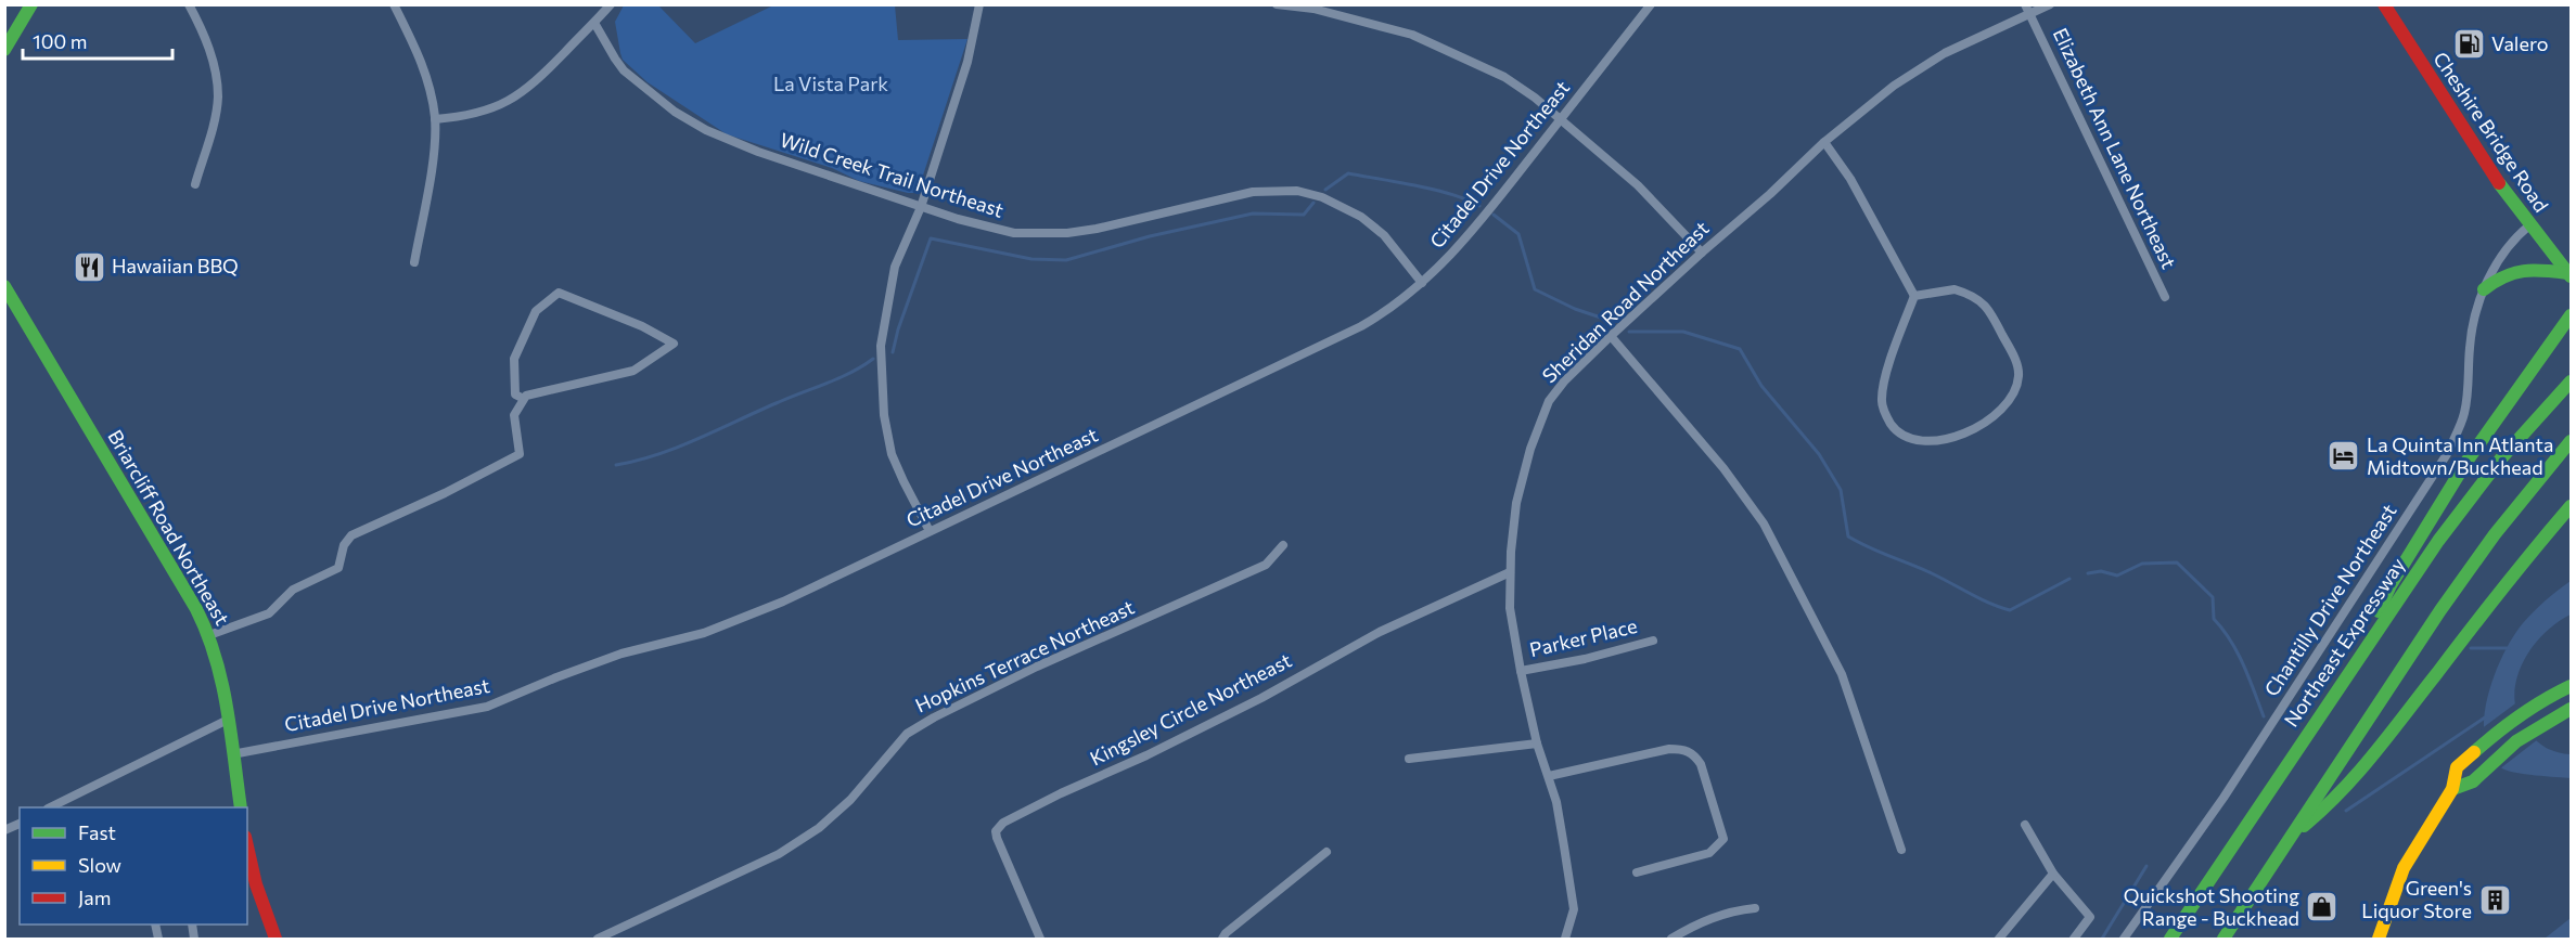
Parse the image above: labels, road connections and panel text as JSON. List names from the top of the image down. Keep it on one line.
{"streets":{"main road":["Cheshire Bridge Road","Briarcliff Road Northeast","Northeast Expressway"],"street":["Elizabeth Ann Lane Northeast","Citadel Drive Northeast","Wild Creek Trail Northeast","Sheridan Road Northeast","Chantilly Drive Northeast","Parker Place","Hopkins Terrace Northeast","Kingsley Circle Northeast"]},"crossings":[["Cheshire Bridge Road","Chantilly Drive Northeast"],["Elizabeth Ann Lane Northeast","Sheridan Road Northeast"],["Citadel Drive Northeast","Wild Creek Trail Northeast"],["Citadel Drive Northeast","Briarcliff Road Northeast"],["Sheridan Road Northeast","Parker Place"],["Sheridan Road Northeast","Kingsley Circle Northeast"]],"parks":["La Vista Park"],"places":{"fuel station":["Valero"],"restaurant":["Hawaiian BBQ"],"hotel":["La Quinta Inn Atlanta Midtown/Buckhead"],"building":["Green's Liquor Store"],"shop":["Quickshot Shooting Range - Buckhead"]},"legend":["Fast","Slow","Jam"],"scale_bar":"100 m"}
